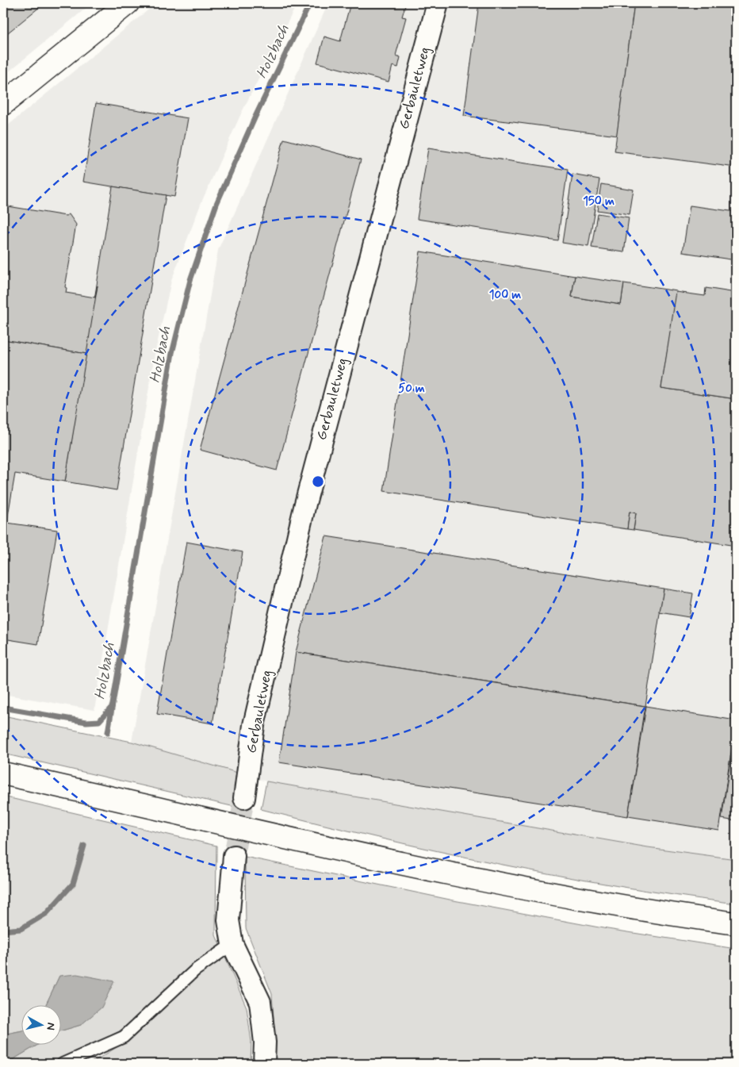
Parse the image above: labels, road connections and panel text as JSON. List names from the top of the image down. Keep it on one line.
{"streets":{"street":["Gerbauletweg"]},"water":["Holzbach"],"north":"right","rings":["150 m","100 m","50 m"]}
